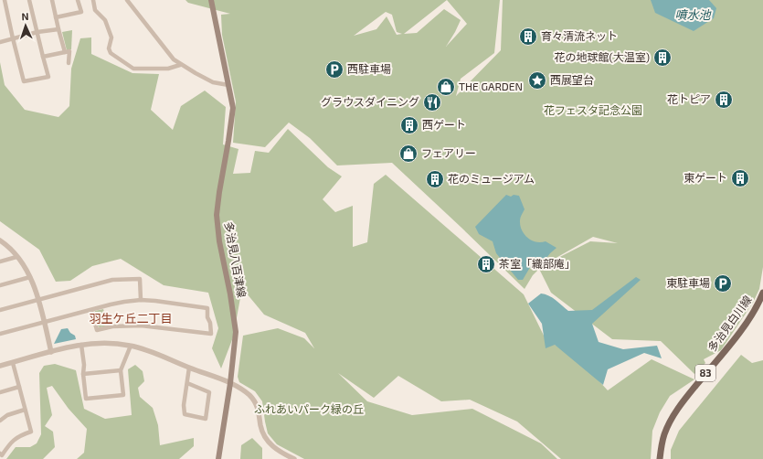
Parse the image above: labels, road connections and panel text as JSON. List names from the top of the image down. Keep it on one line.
{"streets":{"main road":["多治見八百津線","多治見白川線","83"]},"districts":["羽生ケ丘二丁目"],"water":["噴水池"],"parks":["花フェスタ記念公園","ふれあいパーク緑の丘"],"places":{"building":["育々清流ネット","花の地球館(大温室)","花トピア","西ゲート","東ゲート","花のミュージアム","茶室「織部庵」"],"parking":["西駐車場","東駐車場"],"place":["西展望台"],"shop":["THE GARDEN","フェアリー"],"restaurant":["グラウスダイニング"]},"north":"top"}
